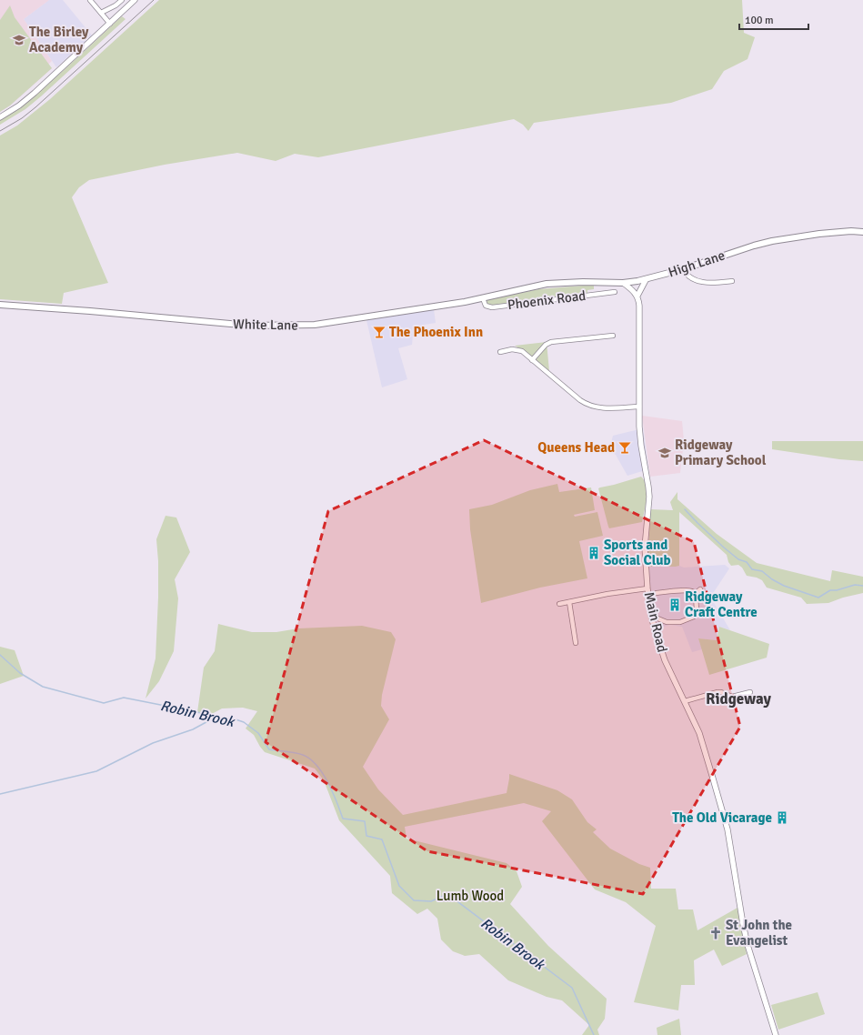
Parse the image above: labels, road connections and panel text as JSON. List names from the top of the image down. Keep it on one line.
{"streets":{"main road":["High Lane","White Lane"],"street":["Phoenix Road","Main Road"]},"crossings":[["High Lane","White Lane"],["Phoenix Road","White Lane"]],"districts":["Ridgeway"],"water":["Robin Brook"],"parks":["Lumb Wood"],"places":{"school or university":["The Birley Academy","Ridgeway Primary School"],"bar":["The Phoenix Inn","Queens Head"],"building":["Sports and Social Club","Ridgeway Craft Centre","The Old Vicarage"],"church":["St John the Evangelist"]},"scale_bar":"100 m"}
